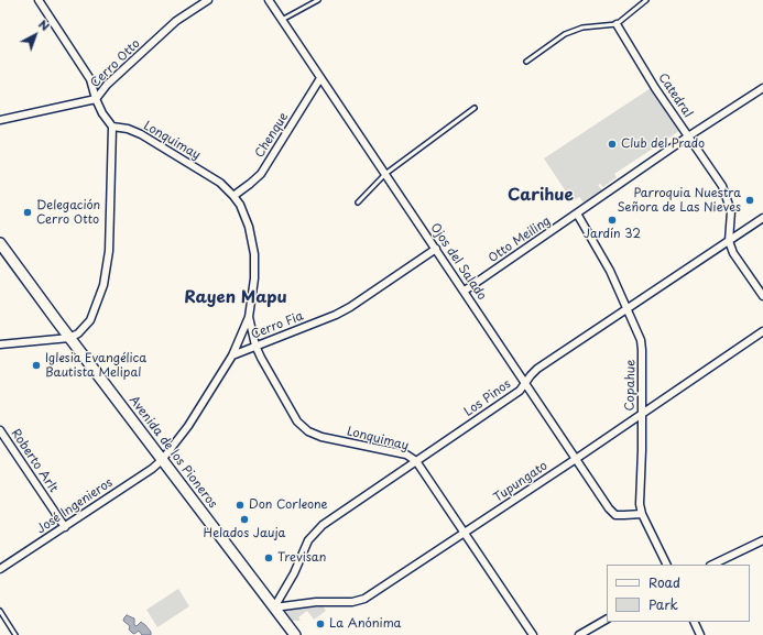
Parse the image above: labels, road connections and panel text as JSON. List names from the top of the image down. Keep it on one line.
{"streets":{"main road":["Avenida de los Pioneros"],"street":["Cerro Otto","Catedral","Chenque","Lonquimay","Otto Meiling","Ojos del Salado","Cerro Fia","Copahue","Los Pinos","Roberto Arlt","Tupungato","José Ingenieros"]},"crossings":[["Catedral","Otto Meiling"],["Catedral","Los Pinos"],["Chenque","Lonquimay"],["Chenque","Ojos del Salado"],["Lonquimay","Cerro Fia"],["Lonquimay","Los Pinos"],["Lonquimay","Tupungato"],["Otto Meiling","Ojos del Salado"],["Otto Meiling","Copahue"],["Ojos del Salado","Cerro Fia"],["Ojos del Salado","Copahue"],["Ojos del Salado","Los Pinos"],["Ojos del Salado","Tupungato"],["Copahue","Los Pinos"],["Copahue","Tupungato"],["Los Pinos","Avenida de los Pioneros"],["Los Pinos","Tupungato"],["Avenida de los Pioneros","Tupungato"],["Avenida de los Pioneros","José Ingenieros"],["Roberto Arlt","José Ingenieros"]],"districts":["Carihue","Rayen Mapu"],"places":["Club del Prado","Parroquia Nuestra Señora de Las Nieves","Delegación Cerro Otto","Jardín 32","Iglesia Evangélica Bautista Melipal","Don Corleone","Helados Jauja","Trevisan","La Anónima"],"legend":["Road","Park"],"north":"top right"}
